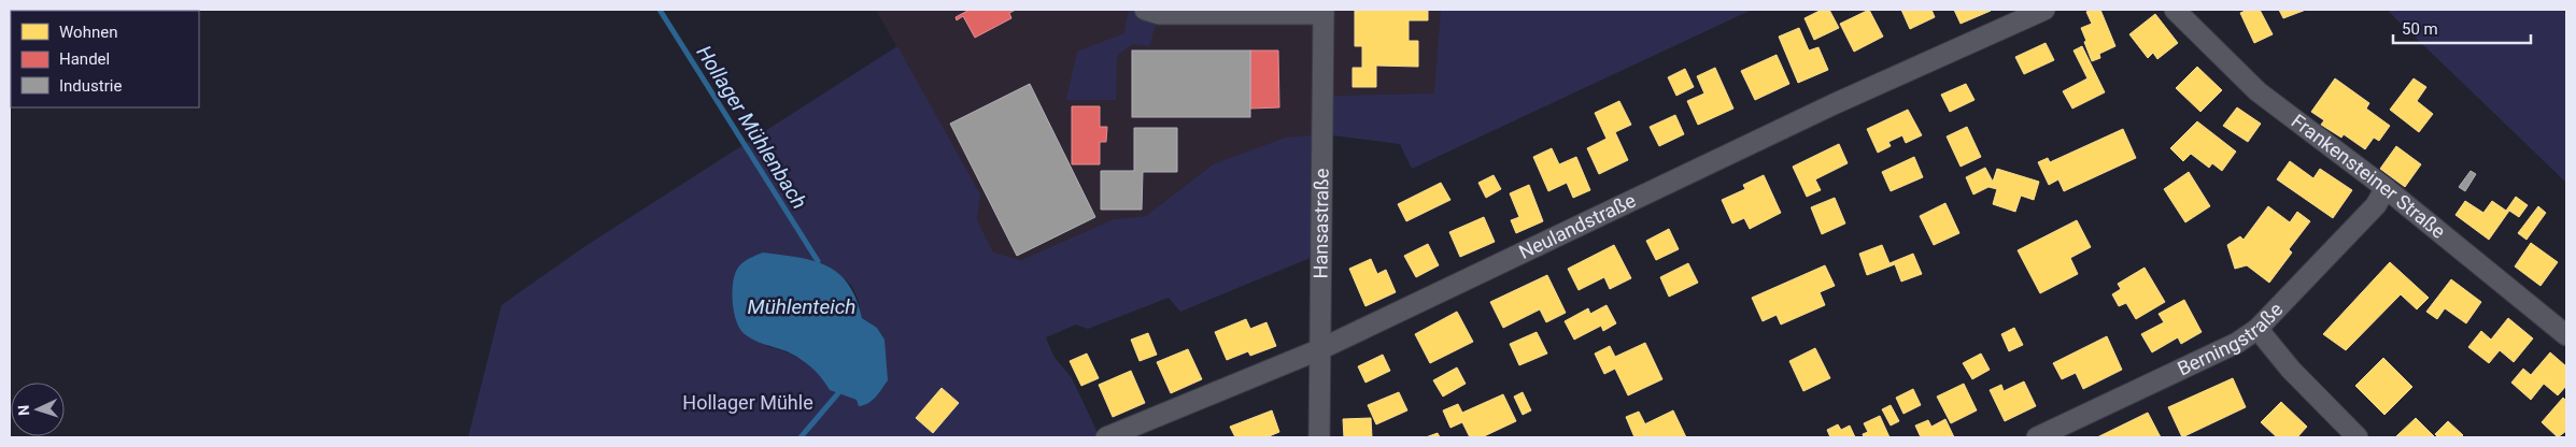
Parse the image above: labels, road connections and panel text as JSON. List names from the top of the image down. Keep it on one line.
{"streets":{"street":["Frankensteiner Straße","Hansastraße","Neulandstraße","Berningstraße"]},"crossings":[["Frankensteiner Straße","Berningstraße"],["Hansastraße","Neulandstraße"]],"water":["Hollager Mühlenbach","Mühlenteich"],"parks":["Hollager Mühle"],"legend":["Wohnen","Handel","Industrie"],"scale_bar":"50 m","north":"left"}
